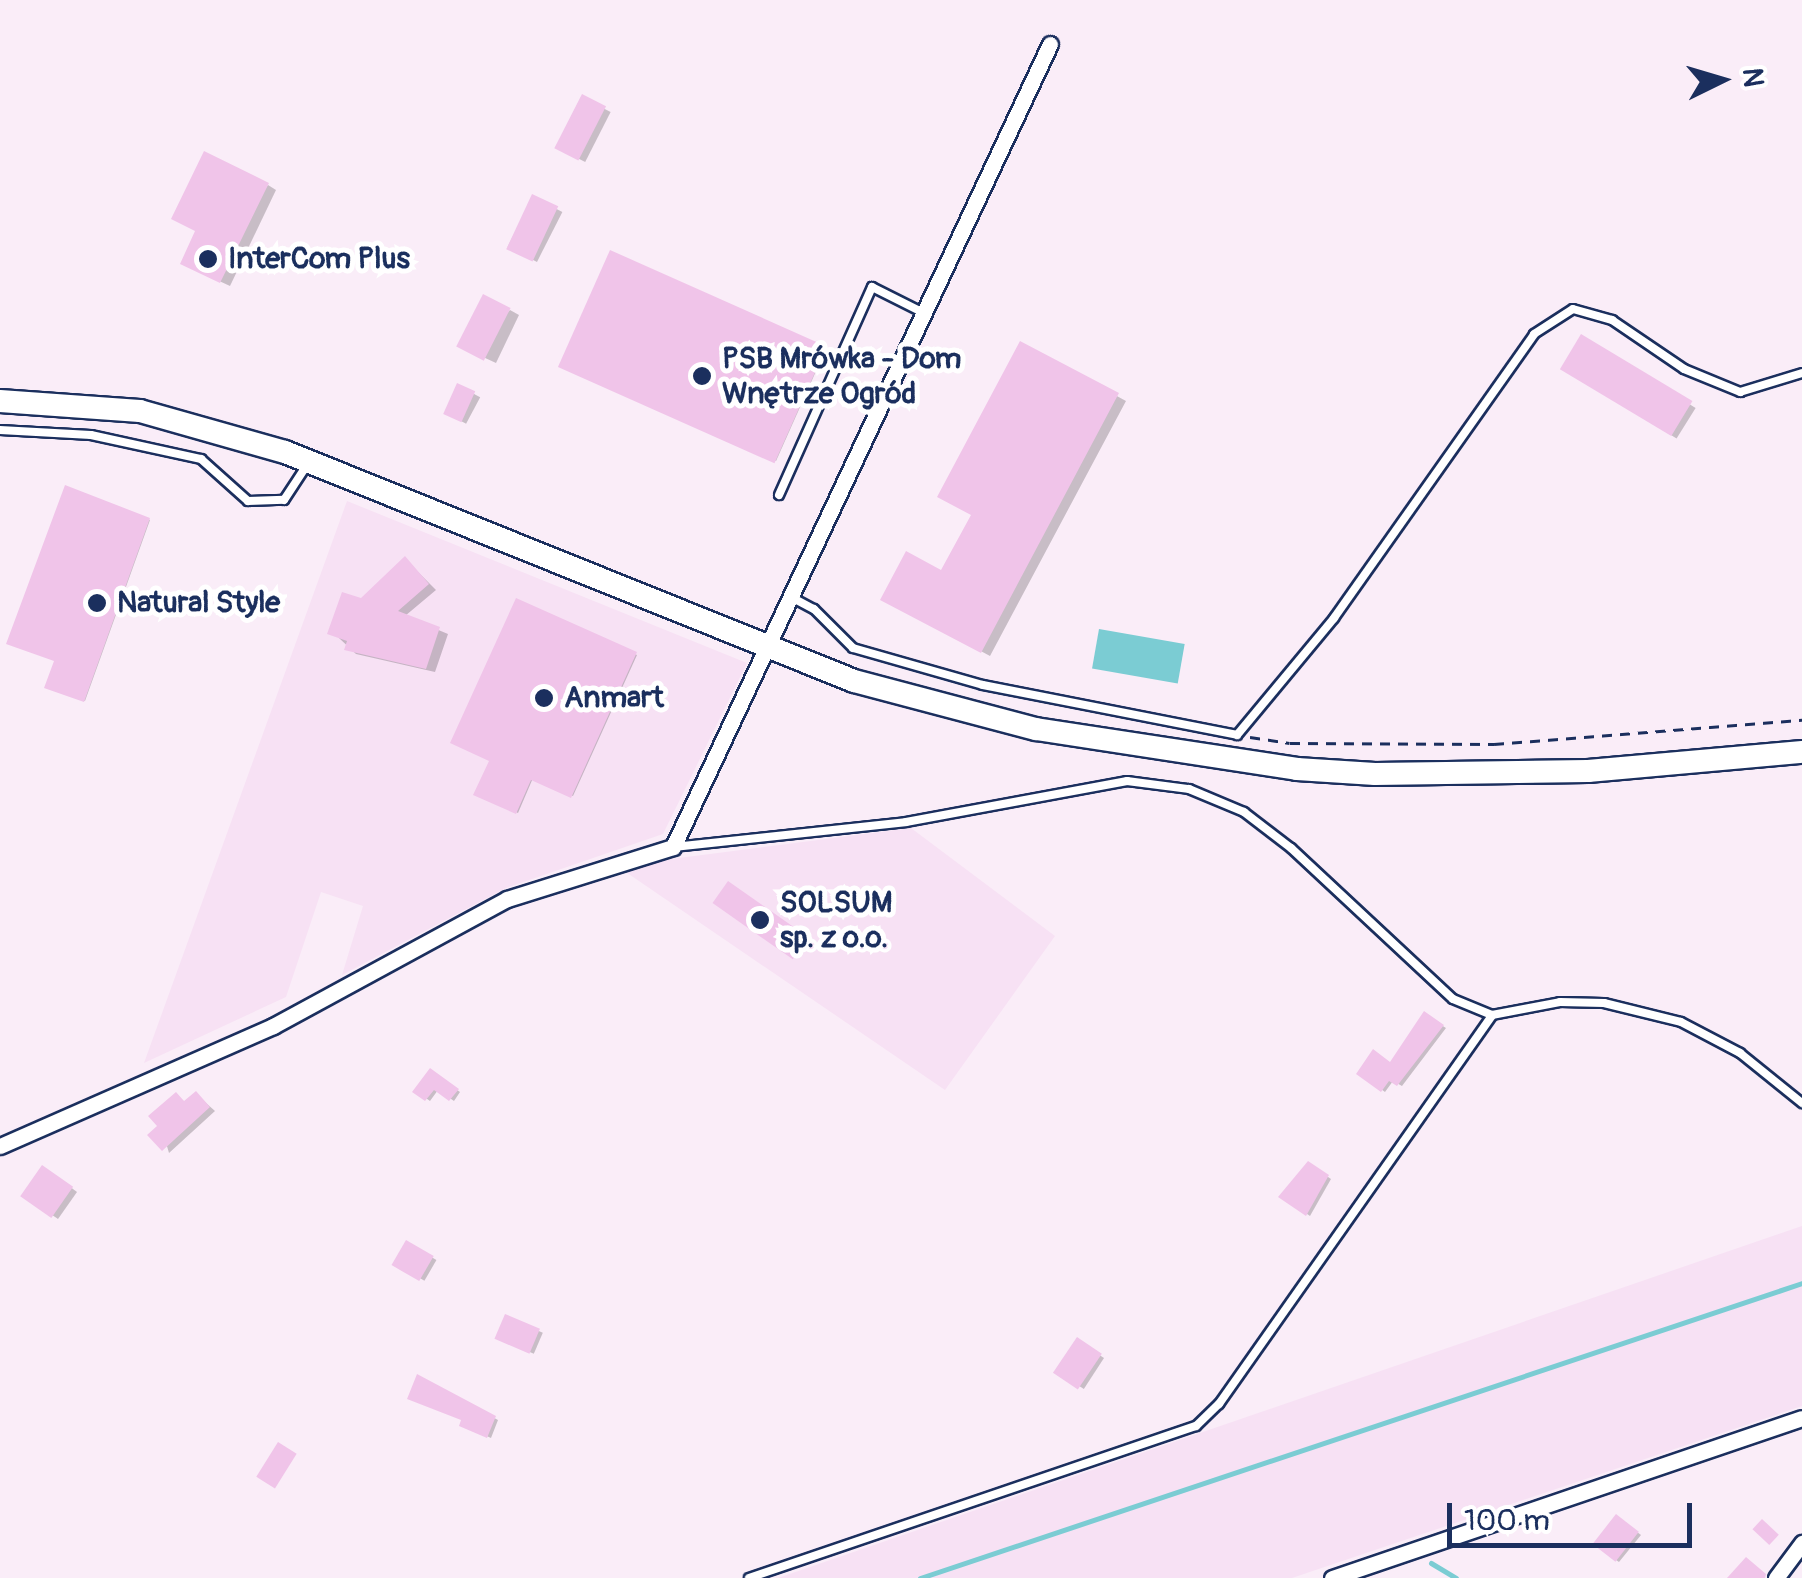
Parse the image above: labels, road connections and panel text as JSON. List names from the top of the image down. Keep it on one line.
{"places":["InterCom Plus","PSB Mrówka - Dom Wnętrze Ogród","Natural Style","Anmart","SOLSUM sp. z o.o."],"scale_bar":"100 m","north":"right"}
